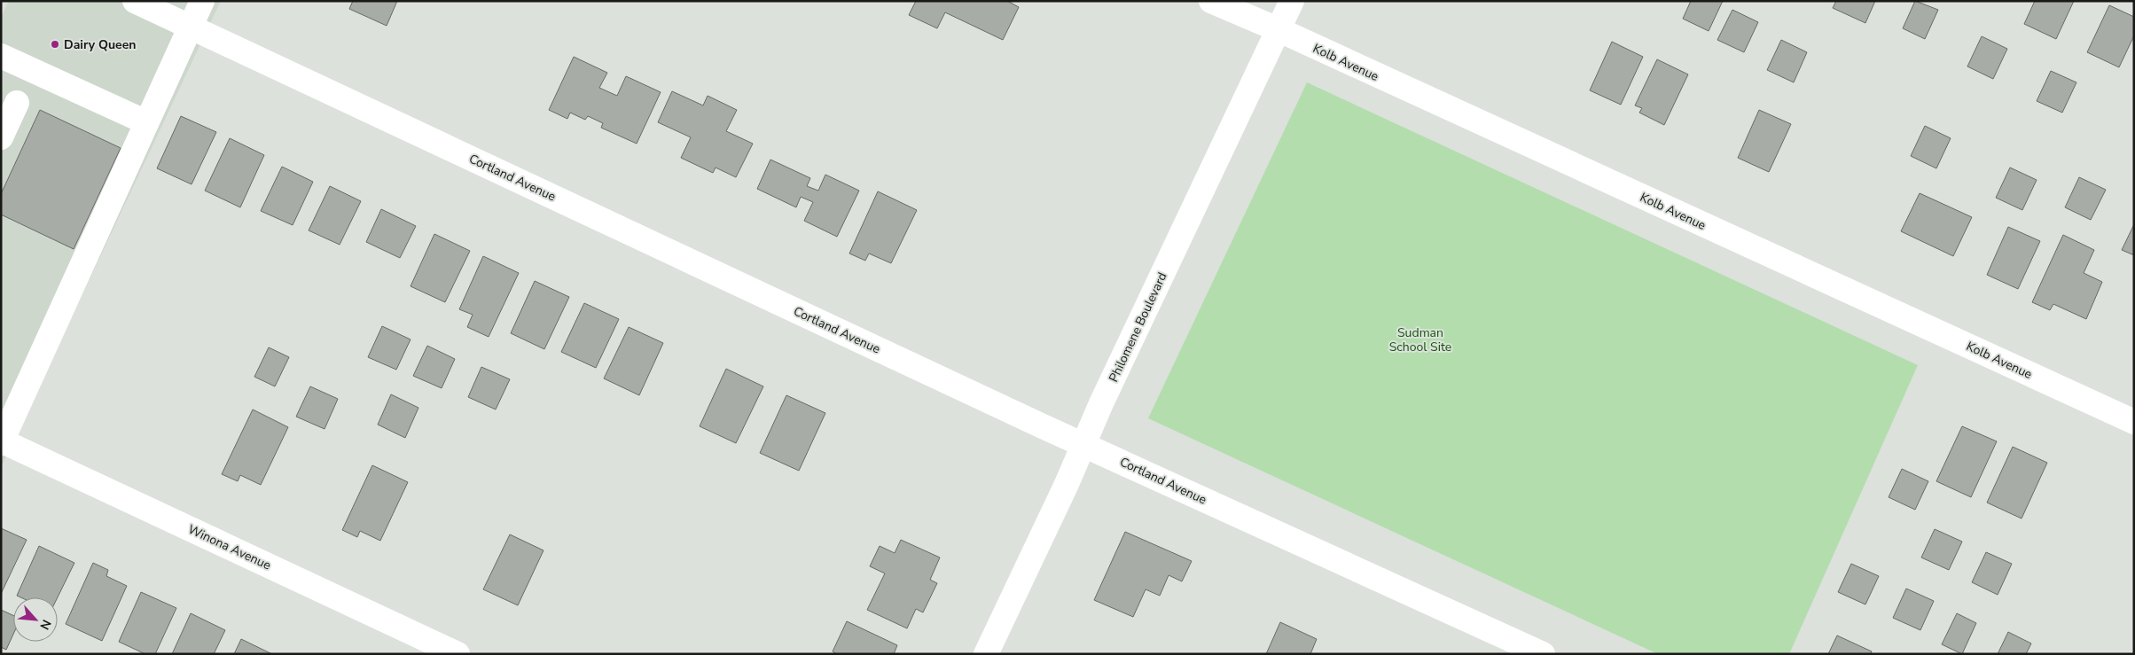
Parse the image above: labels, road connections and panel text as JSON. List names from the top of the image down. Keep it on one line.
{"streets":{"street":["Kolb Avenue","Cortland Avenue","Philomene Boulevard","Winona Avenue"]},"crossings":[["Kolb Avenue","Philomene Boulevard"],["Cortland Avenue","Philomene Boulevard"]],"parks":["Sudman School Site"],"places":["Dairy Queen"],"north":"bottom right"}
